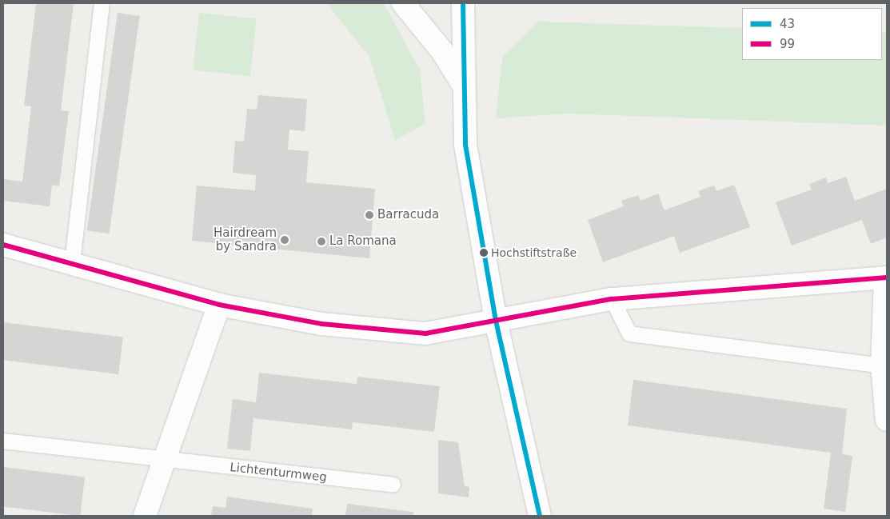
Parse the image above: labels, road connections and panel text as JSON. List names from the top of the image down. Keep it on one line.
{"streets":{"lane":["Lichtenturmweg"]},"places":["Barracuda","Hairdream by Sandra","La Romana","Hochstiftstraße"],"lines":["transit line 43","transit line 99"],"legend":["43","99"]}
